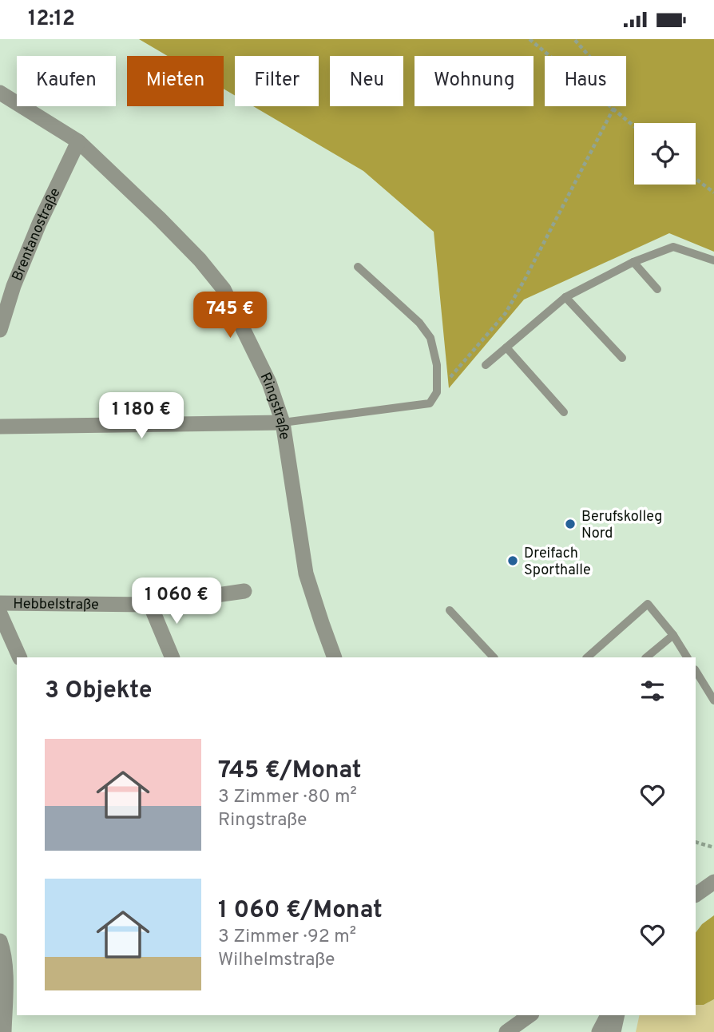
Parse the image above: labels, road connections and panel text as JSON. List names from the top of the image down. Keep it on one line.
{"streets":{"street":["Brentanostraße","Ringstraße","Hebbelstraße"]},"crossings":[["Brentanostraße","Ringstraße"]],"places":["Berufskolleg Nord","Dreifach Sporthalle"],"page":{"status":"12:12","chip":["Kaufen","Mieten","Filter","Neu","Wohnung","Haus"],"price":["745 €","1 180 €","1 060 €"],"heading":"3 Objekte","list":[{"name":"745 €/Monat","note":"3 Zimmer · 80 m² · Ringstraße"},{"name":"1 060 €/Monat","note":"3 Zimmer · 92 m² · Wilhelmstraße"}]}}
